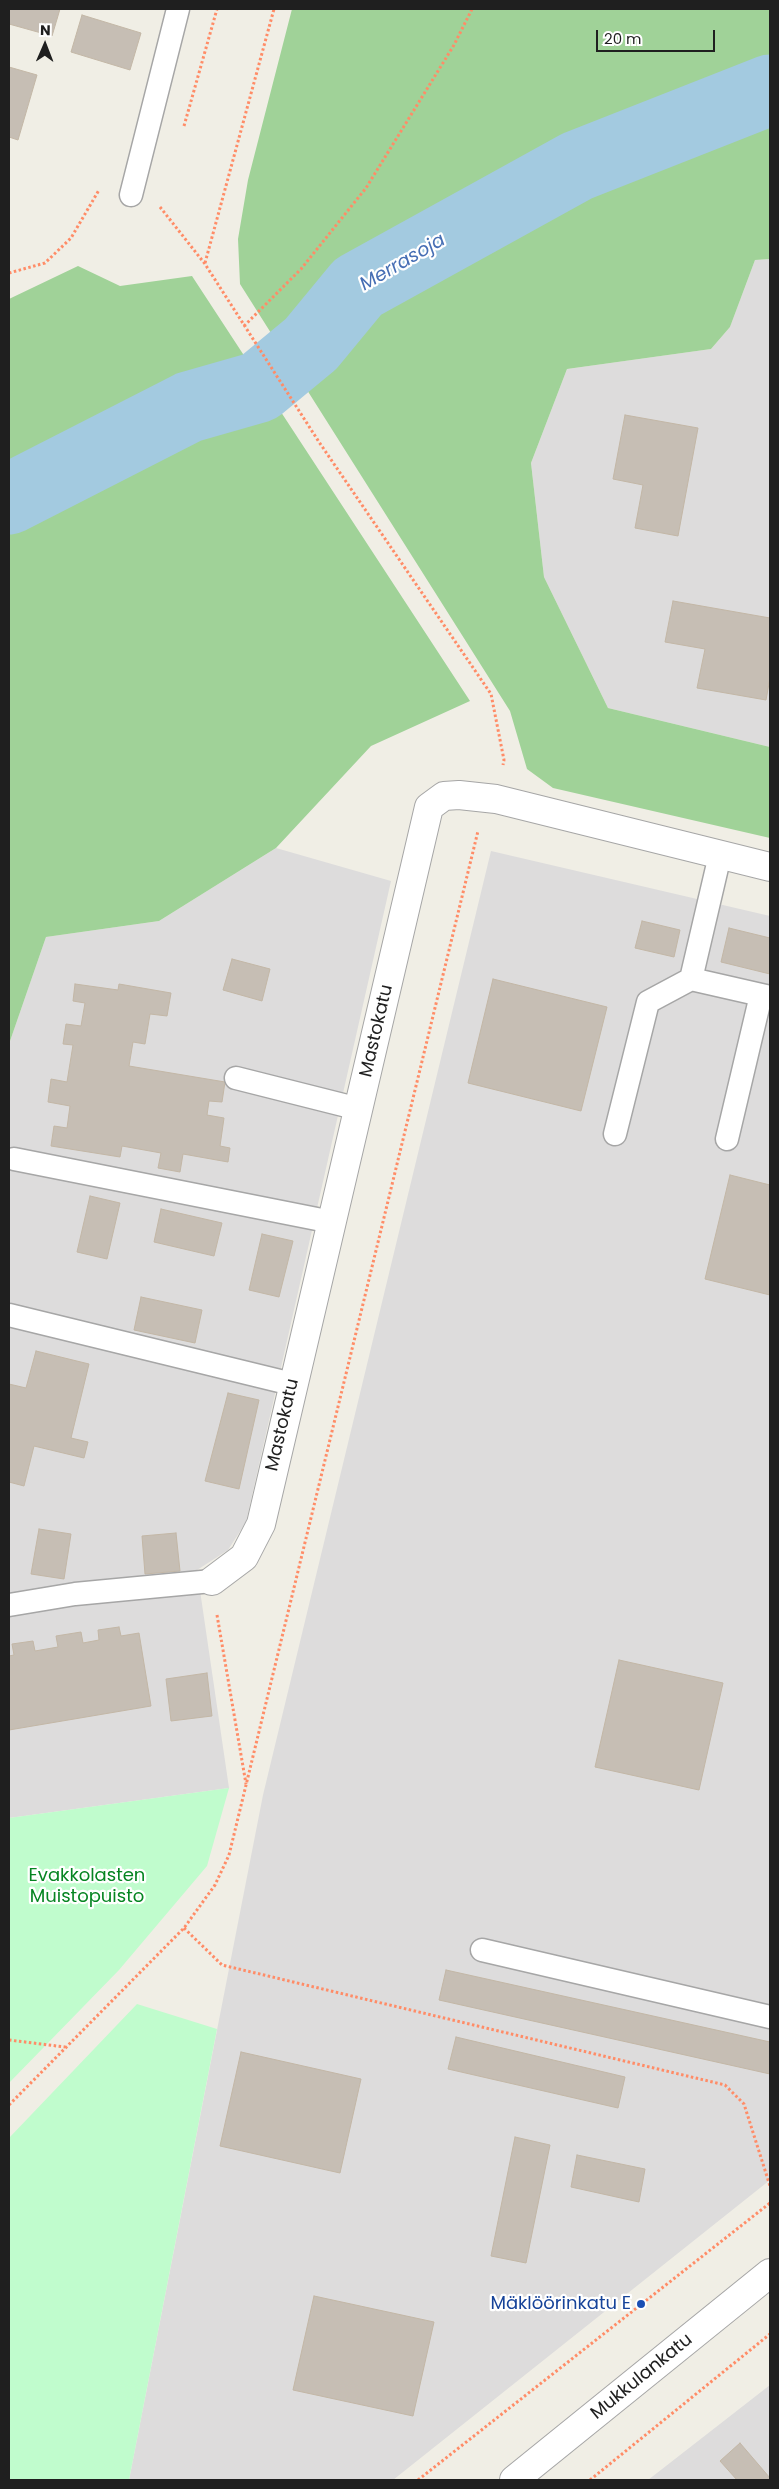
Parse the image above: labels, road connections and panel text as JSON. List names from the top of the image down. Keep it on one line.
{"streets":{"street":["Mastokatu","Mukkulankatu"]},"water":["Merrasoja"],"parks":["Evakkolasten Muistopuisto"],"places":["Mäklöörinkatu E"],"scale_bar":"20 m","north":"top"}
